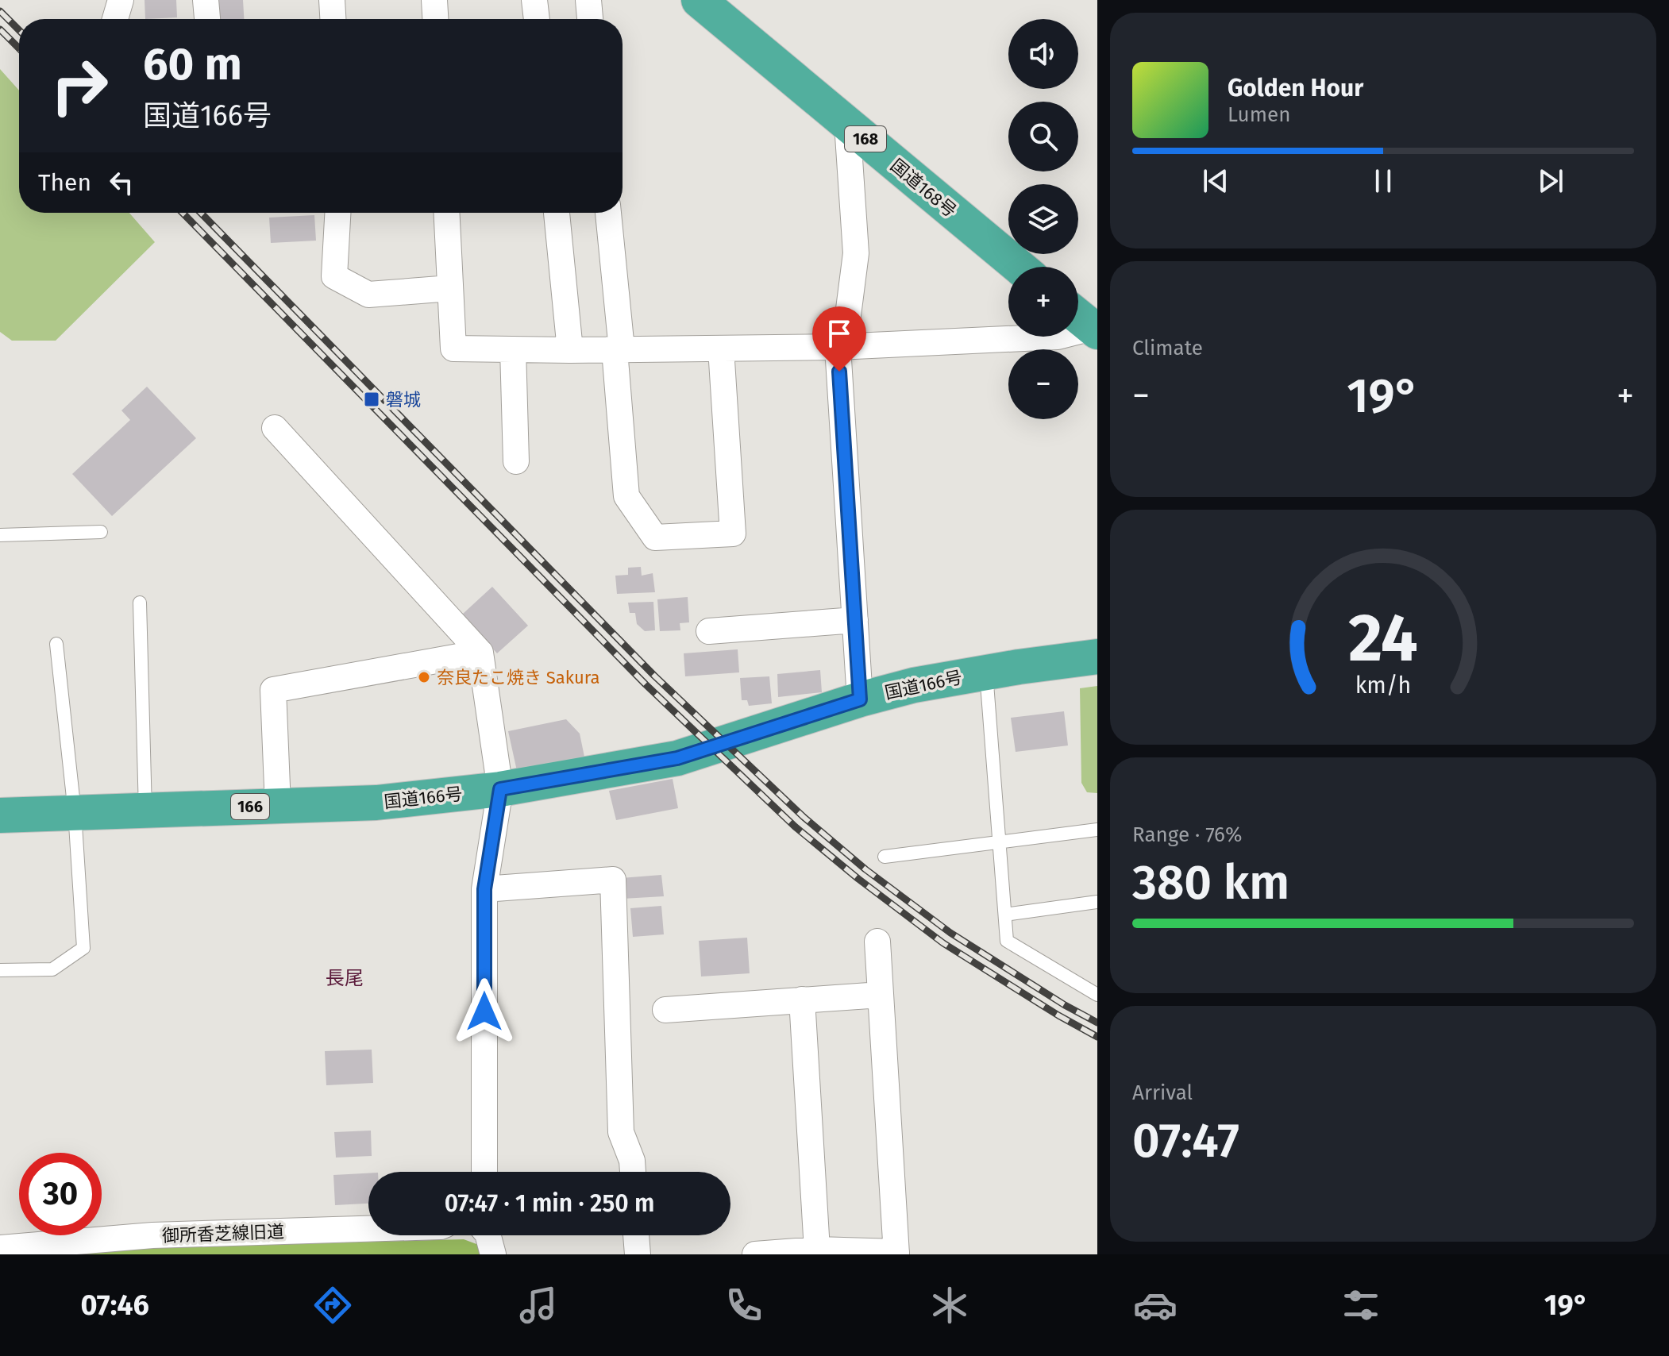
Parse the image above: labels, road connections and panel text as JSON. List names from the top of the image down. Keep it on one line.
{"streets":{"highway":["168","国道168号","国道166号","166"],"street":["御所香芝線旧道"]},"districts":["長尾"],"places":{"transit":["磐城"],"other":["奈良たこ焼き Sakura"]},"page":{"map_buttons":["+","−"],"turn":["60 m","国道166号"],"song":["Golden Hour","Lumen"],"then":"Then","tile":["Climate",["Range · 76%","380 km"],["Arrival","07:47"]],"heat":["−","19°","+"],"limit":"30","trip":"07:47 · 1 min · 250 m","tabs":["07:46","19°"],"gauge":["24","km/h"]}}
